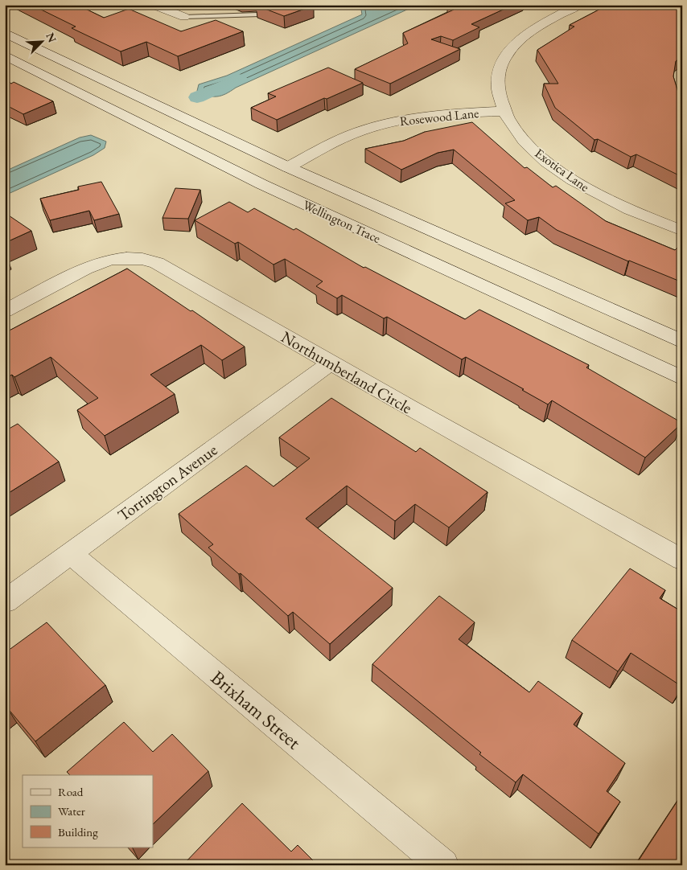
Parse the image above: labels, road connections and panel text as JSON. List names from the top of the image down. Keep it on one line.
{"streets":{"street":["Rosewood Lane","Exotica Lane","Wellington Trace","Northumberland Circle","Torrington Avenue","Brixham Street"]},"crossings":[["Rosewood Lane","Exotica Lane"],["Rosewood Lane","Wellington Trace"],["Northumberland Circle","Torrington Avenue"],["Torrington Avenue","Brixham Street"]],"legend":["Road","Water","Building"],"north":"top right"}
